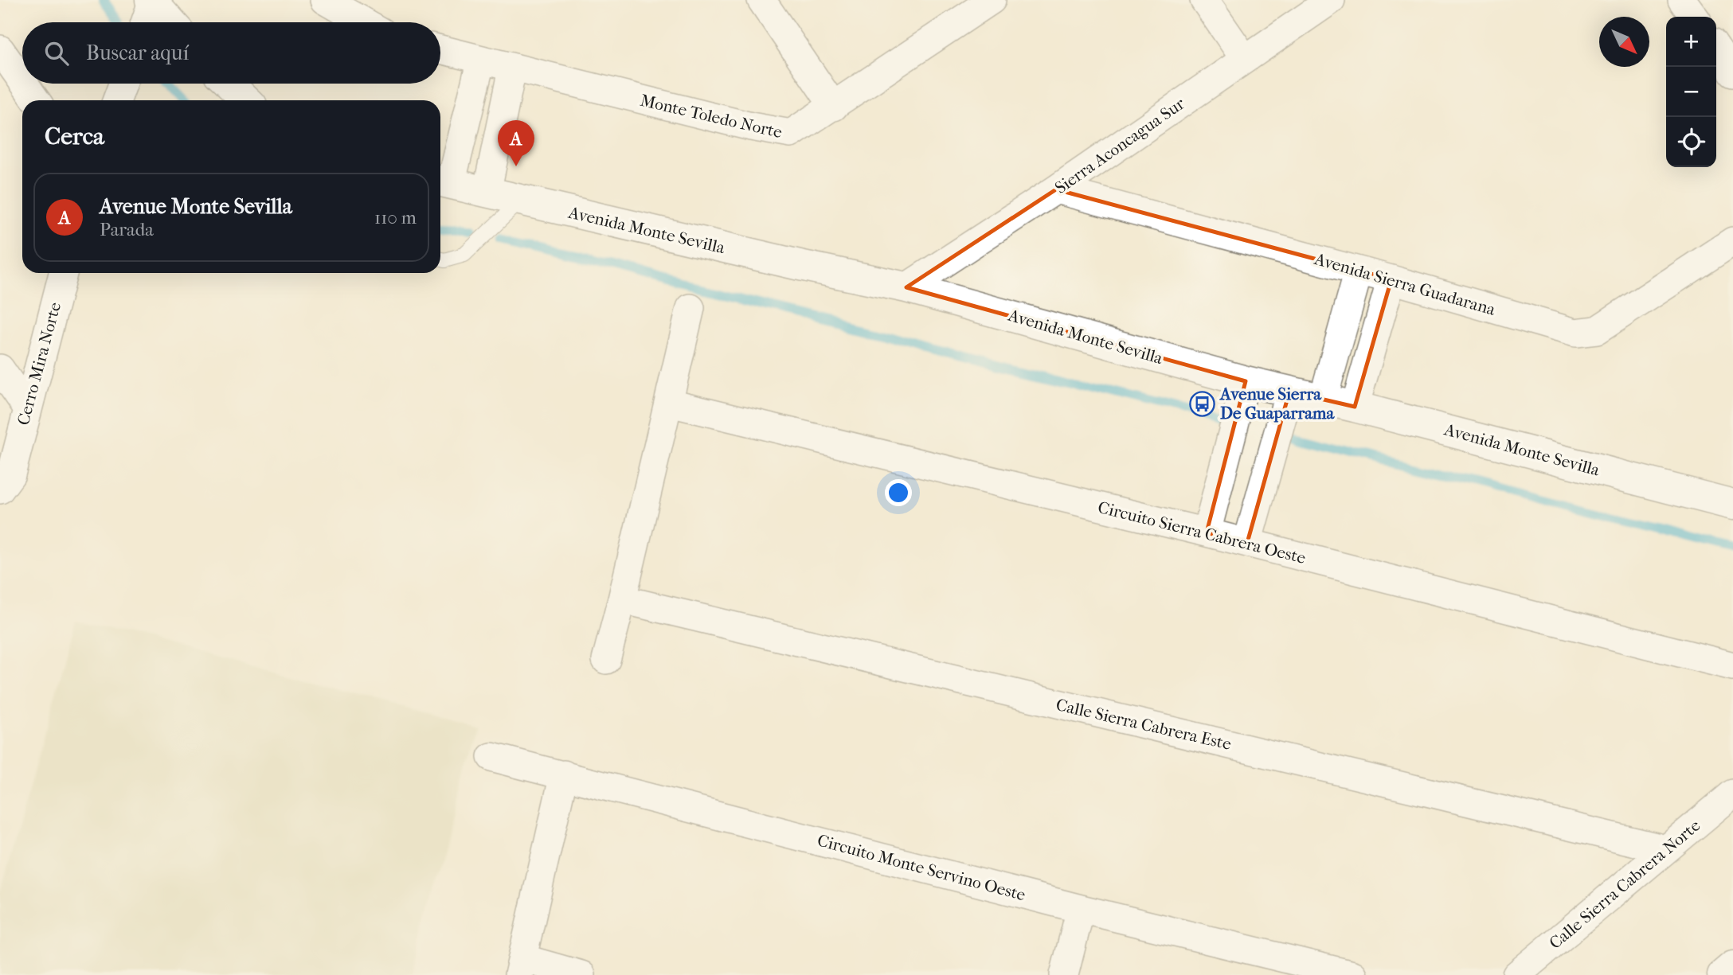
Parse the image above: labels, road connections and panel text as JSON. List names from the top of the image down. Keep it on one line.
{"streets":{"street":["Monte Toledo Norte","Sierra Aconcagua Sur","Avenida Monte Sevilla","Avenida Sierra Guadarana","Cerro Mira Norte","Circuito Sierra Cabrera Oeste","Calle Sierra Cabrera Este","Circuito Monte Servino Oeste","Calle Sierra Cabrera Norte"]},"crossings":[["Sierra Aconcagua Sur","Avenida Monte Sevilla"],["Sierra Aconcagua Sur","Avenida Sierra Guadarana"],["Calle Sierra Cabrera Este","Calle Sierra Cabrera Norte"]],"places":{"bus stop":["Avenue Sierra De Guaparrama"]},"north":"bottom right","page":{"map_buttons":["+","−"],"search":"Buscar aquí","heading":"Cerca","pins":"A","list":[{"mark":"A","name":"Avenue Monte Sevilla","note":"Parada","value":"110 m"}]}}
